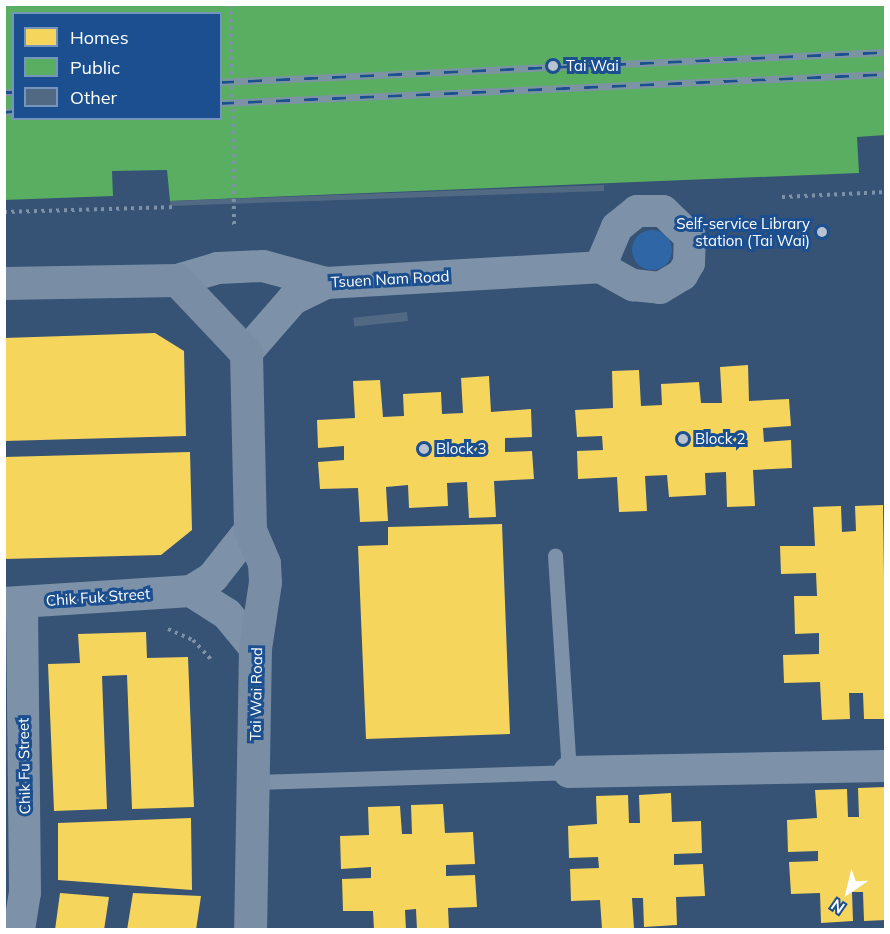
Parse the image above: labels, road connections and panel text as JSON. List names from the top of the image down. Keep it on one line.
{"streets":{"street":["Tsuen Nam Road","Chik Fuk Street","Tai Wai Road","Chik Fu Street"]},"crossings":[["Chik Fuk Street","Chik Fu Street"]],"places":["Tai Wai","Self-service Library station (Tai Wai)","Block 2","Block 3"],"legend":["Homes","Public","Other"],"north":"bottom left"}
